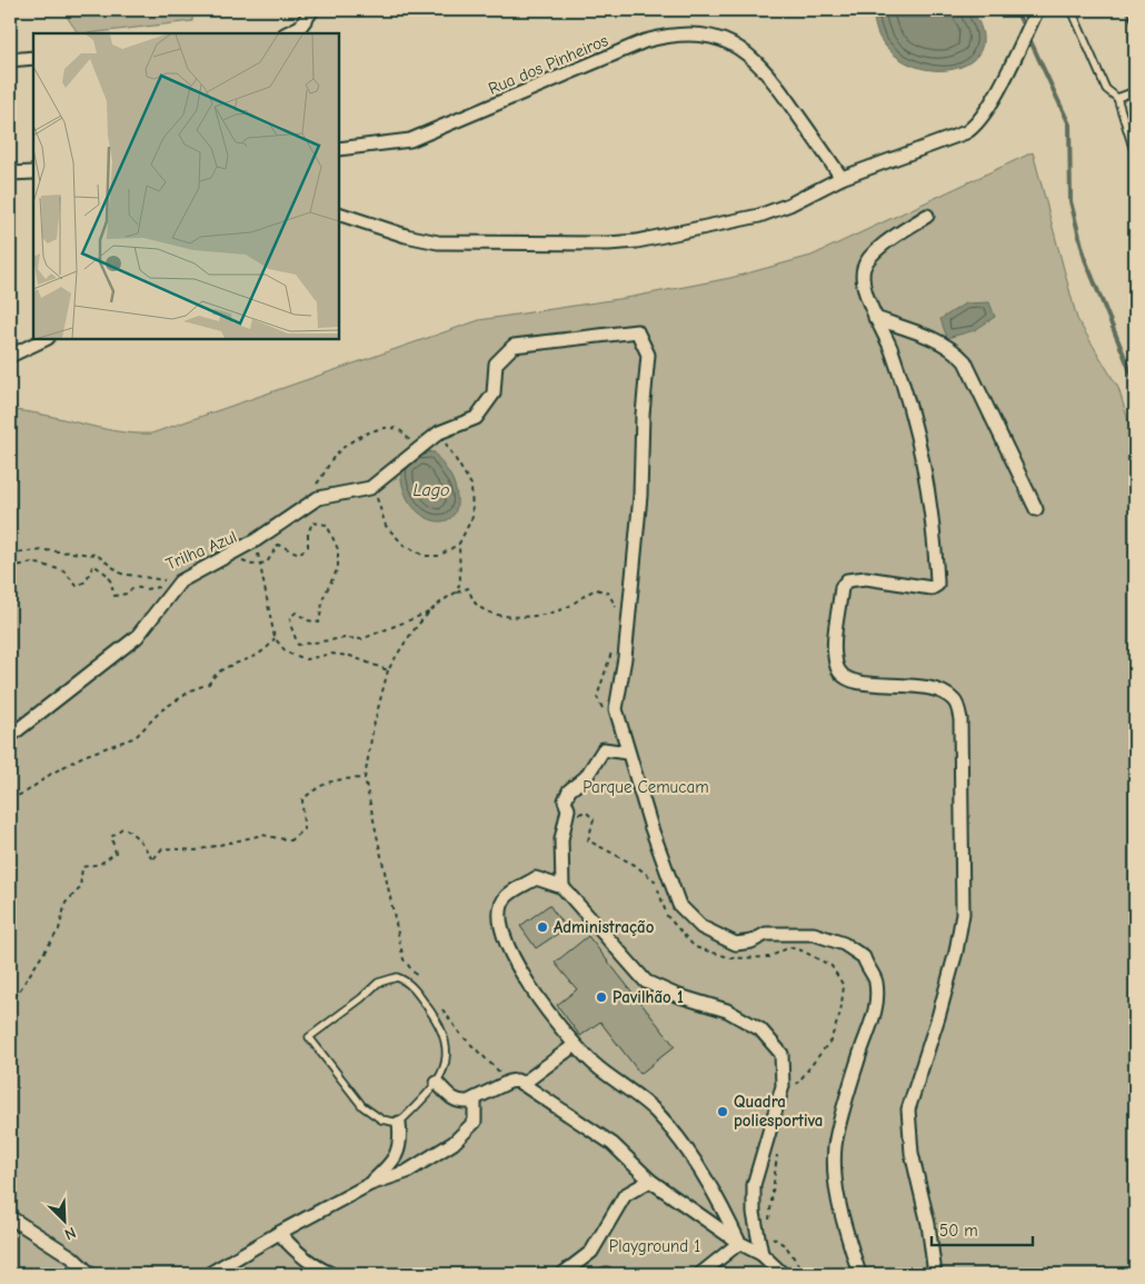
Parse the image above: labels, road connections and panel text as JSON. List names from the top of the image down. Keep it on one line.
{"streets":{"street":["Rua dos Pinheiros"],"path":["Trilha Azul"]},"water":["Lago"],"parks":["Parque Cemucam","Playground 1"],"places":["Administração","Pavilhão 1","Quadra poliesportiva"],"scale_bar":"50 m","north":"bottom right"}
